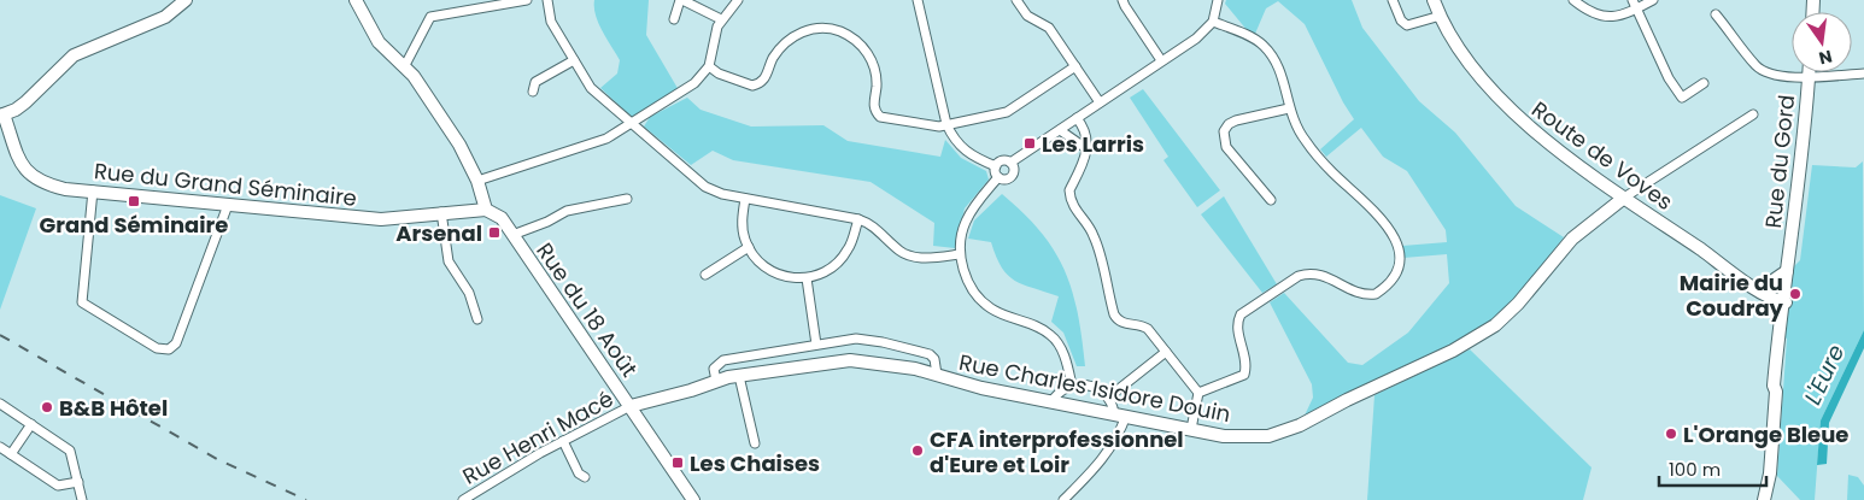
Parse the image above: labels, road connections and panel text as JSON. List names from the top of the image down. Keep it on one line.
{"streets":{"street":["Route de Voves","Rue du Gord","Rue du Grand Séminaire","Rue du 18 Août","Rue Charles Isidore Douin","Rue Henri Macé"]},"crossings":[["Route de Voves","Rue Charles Isidore Douin"],["Rue du Grand Séminaire","Rue du 18 Août"],["Rue du 18 Août","Rue Charles Isidore Douin"],["Rue du 18 Août","Rue Henri Macé"],["Rue Charles Isidore Douin","Rue Henri Macé"]],"water":["L'Eure"],"places":{"transit":["Les Larris","Grand Séminaire","Arsenal","Les Chaises"],"other":["Mairie du Coudray","B&B Hôtel","L'Orange Bleue","CFA interprofessionnel d'Eure et Loir"]},"scale_bar":"100 m","north":"bottom"}
